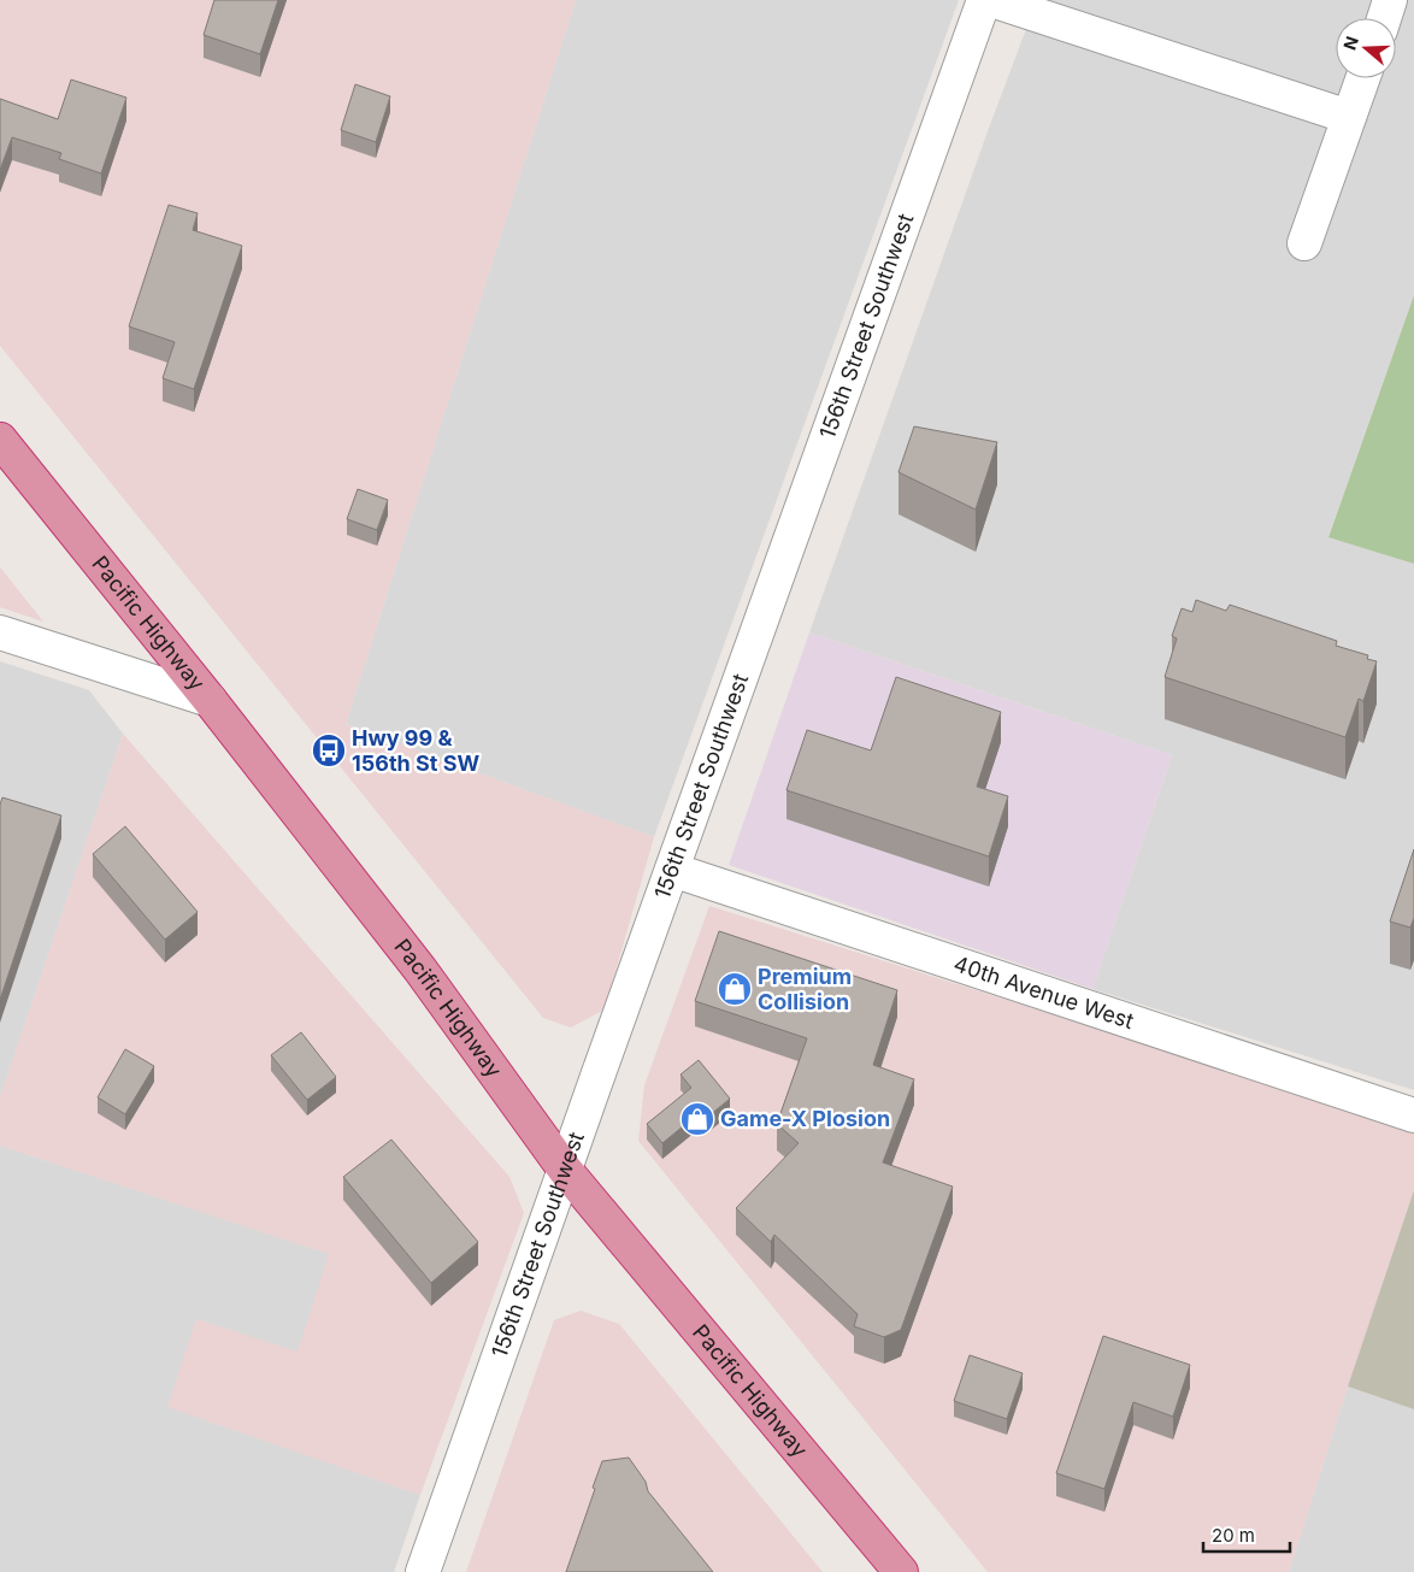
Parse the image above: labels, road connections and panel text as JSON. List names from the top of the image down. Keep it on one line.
{"streets":{"highway":["Pacific Highway"],"street":["156th Street Southwest","40th Avenue West"]},"crossings":[["156th Street Southwest","Pacific Highway"],["156th Street Southwest","40th Avenue West"]],"places":{"bus stop":["Hwy 99 & 156th St SW"],"shop":["Premium Collision","Game-X Plosion"]},"scale_bar":"20 m","north":"left"}
